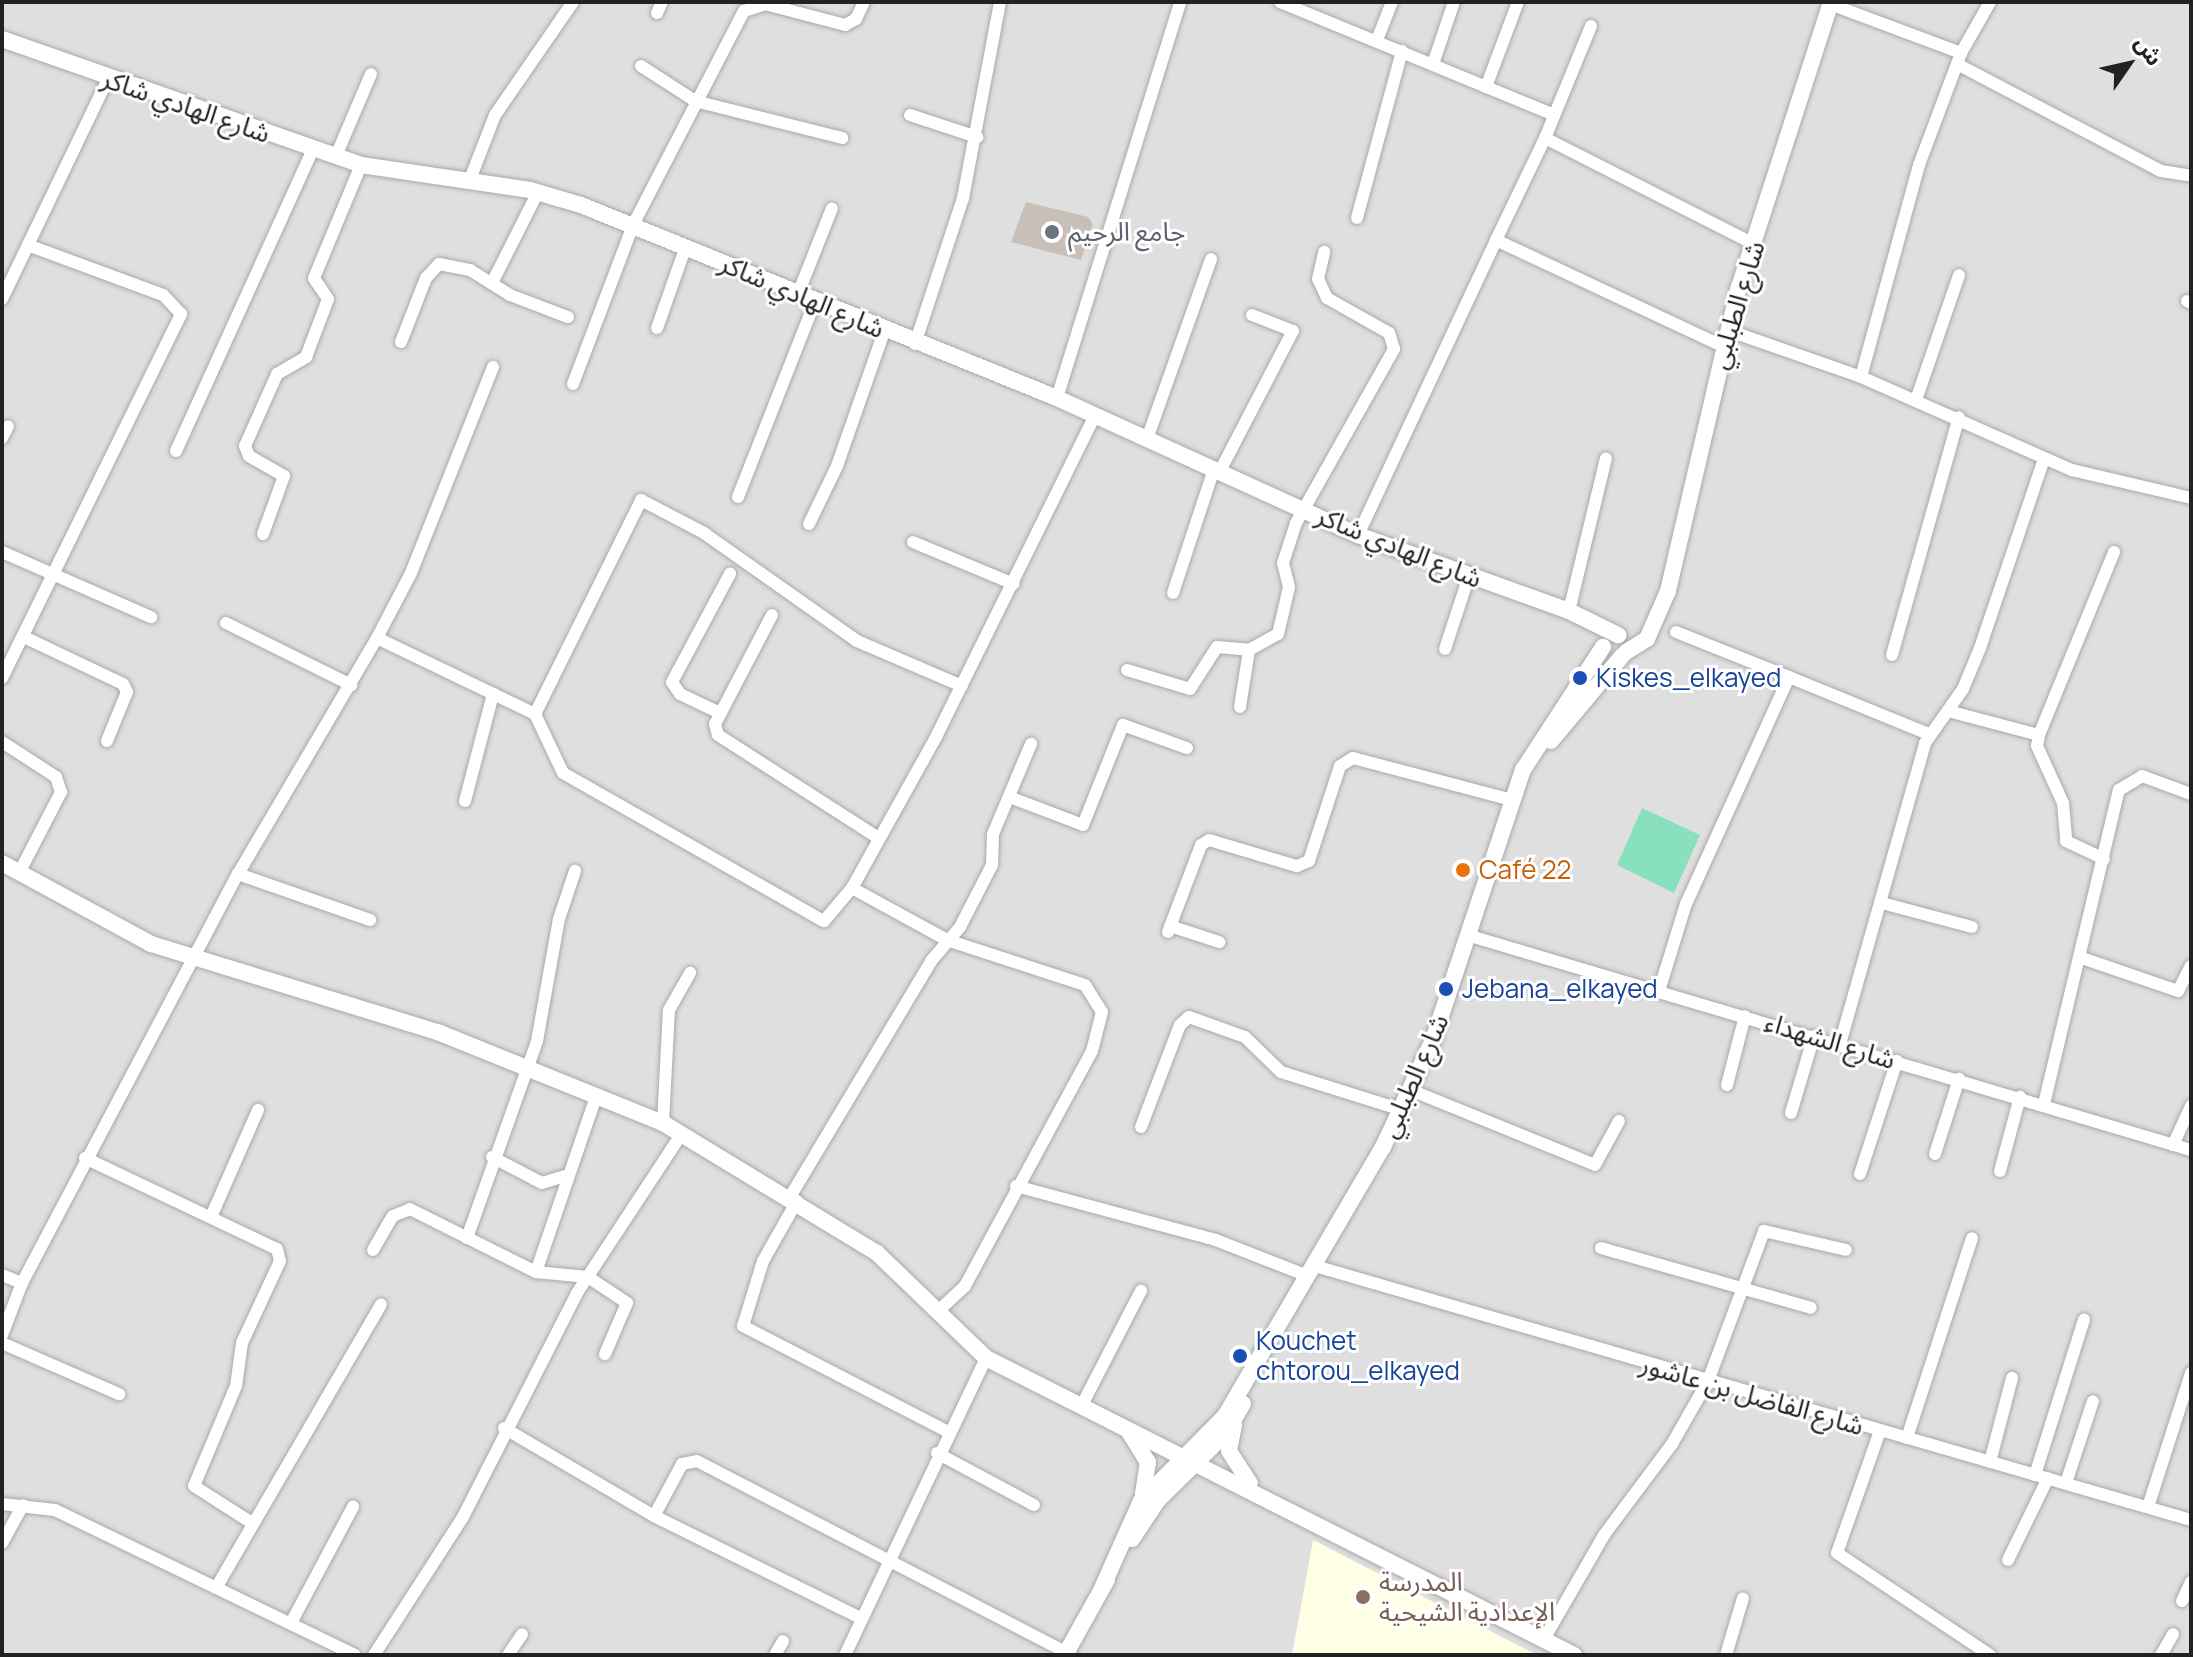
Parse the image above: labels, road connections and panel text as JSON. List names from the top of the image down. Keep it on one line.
{"streets":{"street":["شارع الهادي شاكر","شارع الطبلبي","شارع الشهداء","شارع الفاضل بن عاشور"]},"crossings":[["شارع الطبلبي","شارع الشهداء"],["شارع الطبلبي","شارع الفاضل بن عاشور"]],"places":["جامع الرحيم","Kiskes_elkayed","Café 22","Jebana_elkayed","Kouchet chtorou_elkayed","المدرسة الإعدادية الشيحية"],"north":"top right"}
